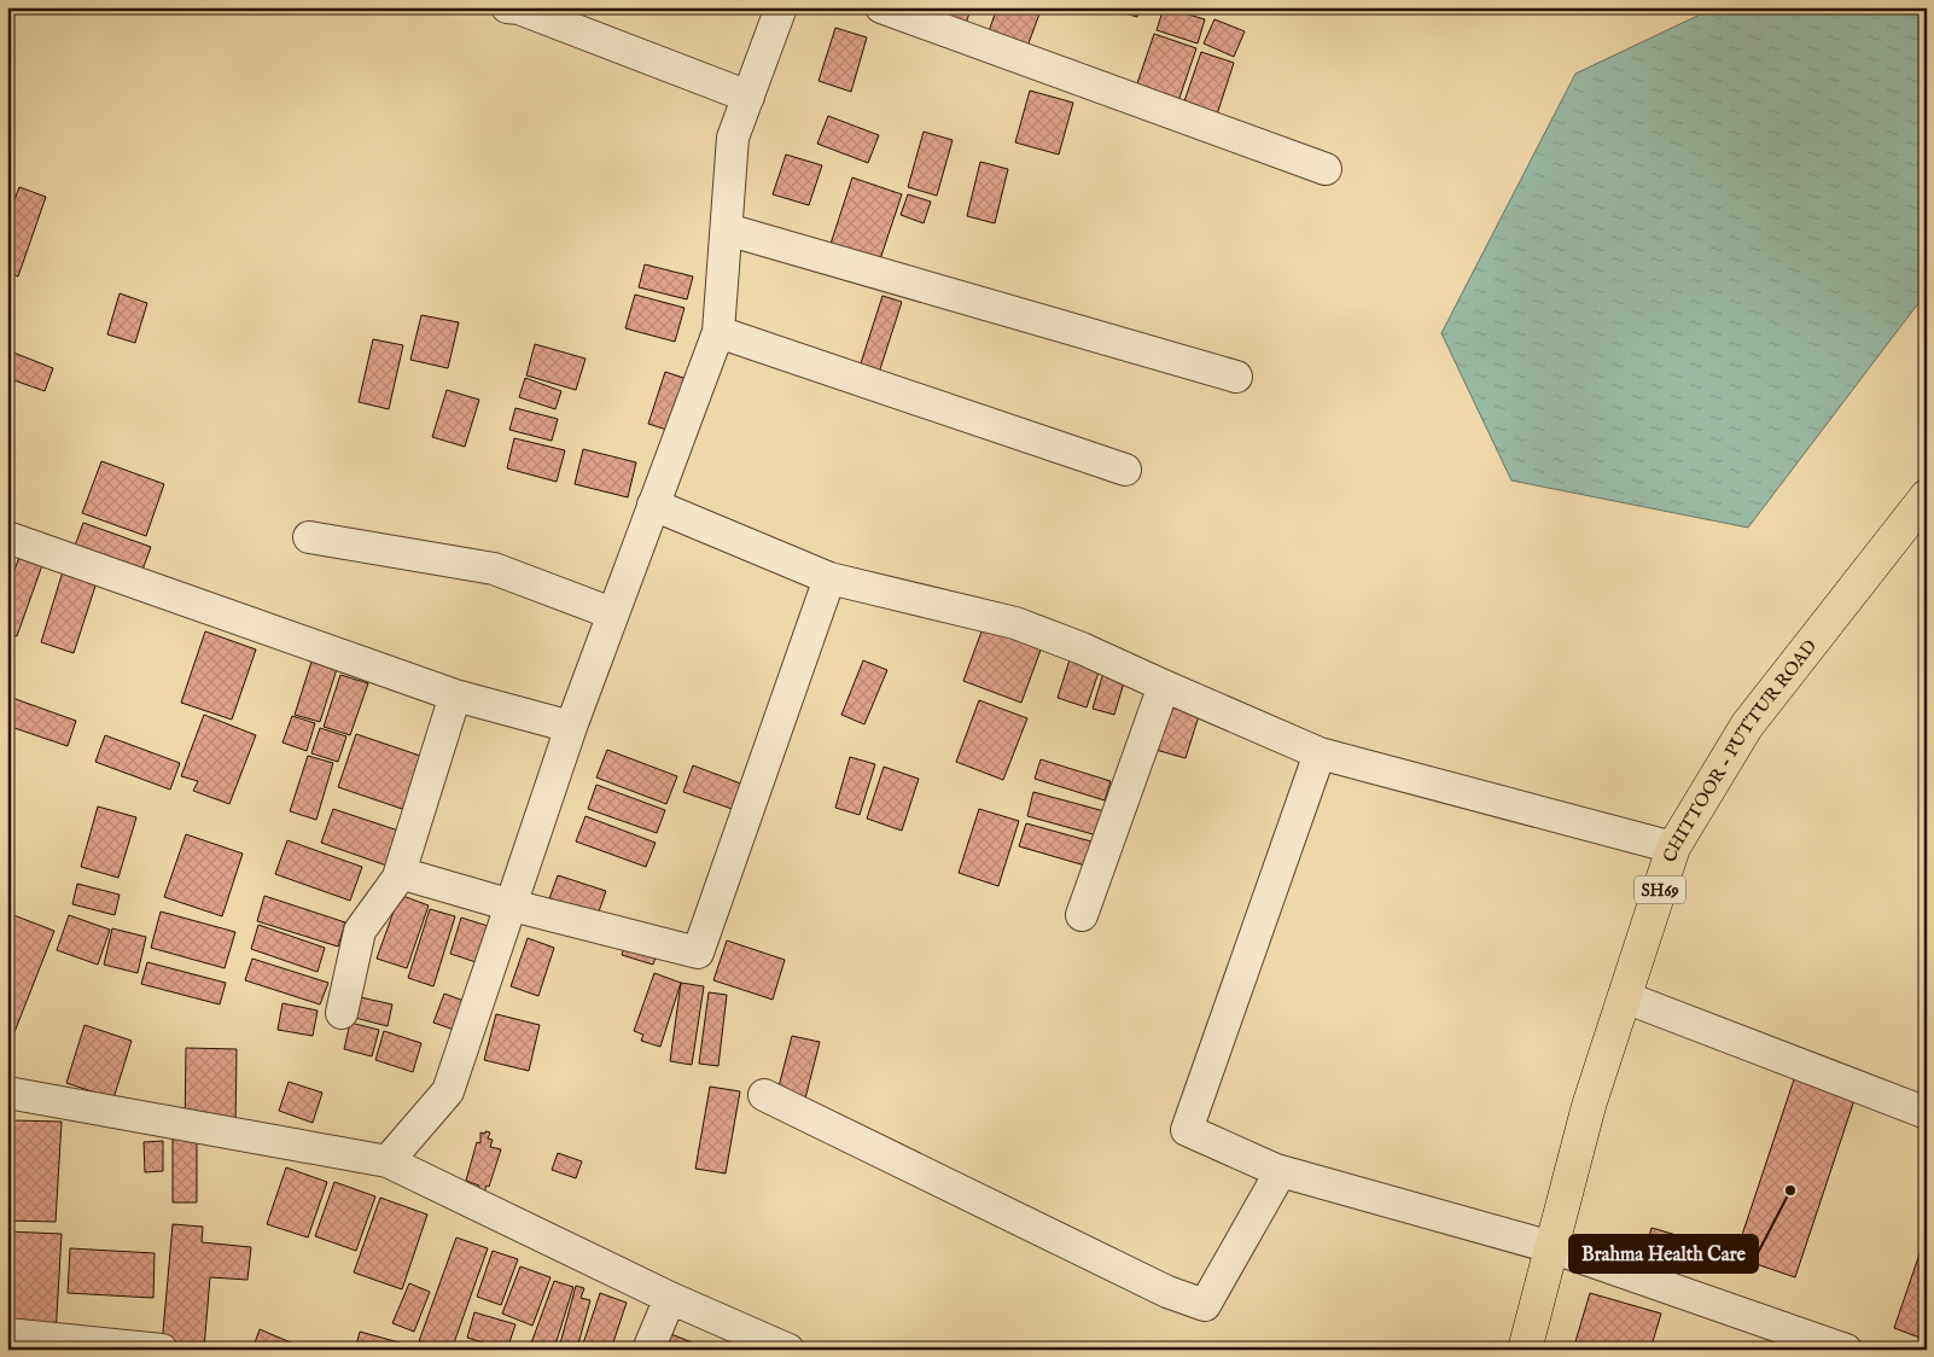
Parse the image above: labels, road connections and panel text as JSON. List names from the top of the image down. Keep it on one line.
{"streets":{"main road":["CHITTOOR - PUTTUR ROAD","SH69"]},"places":["Brahma Health Care"]}
